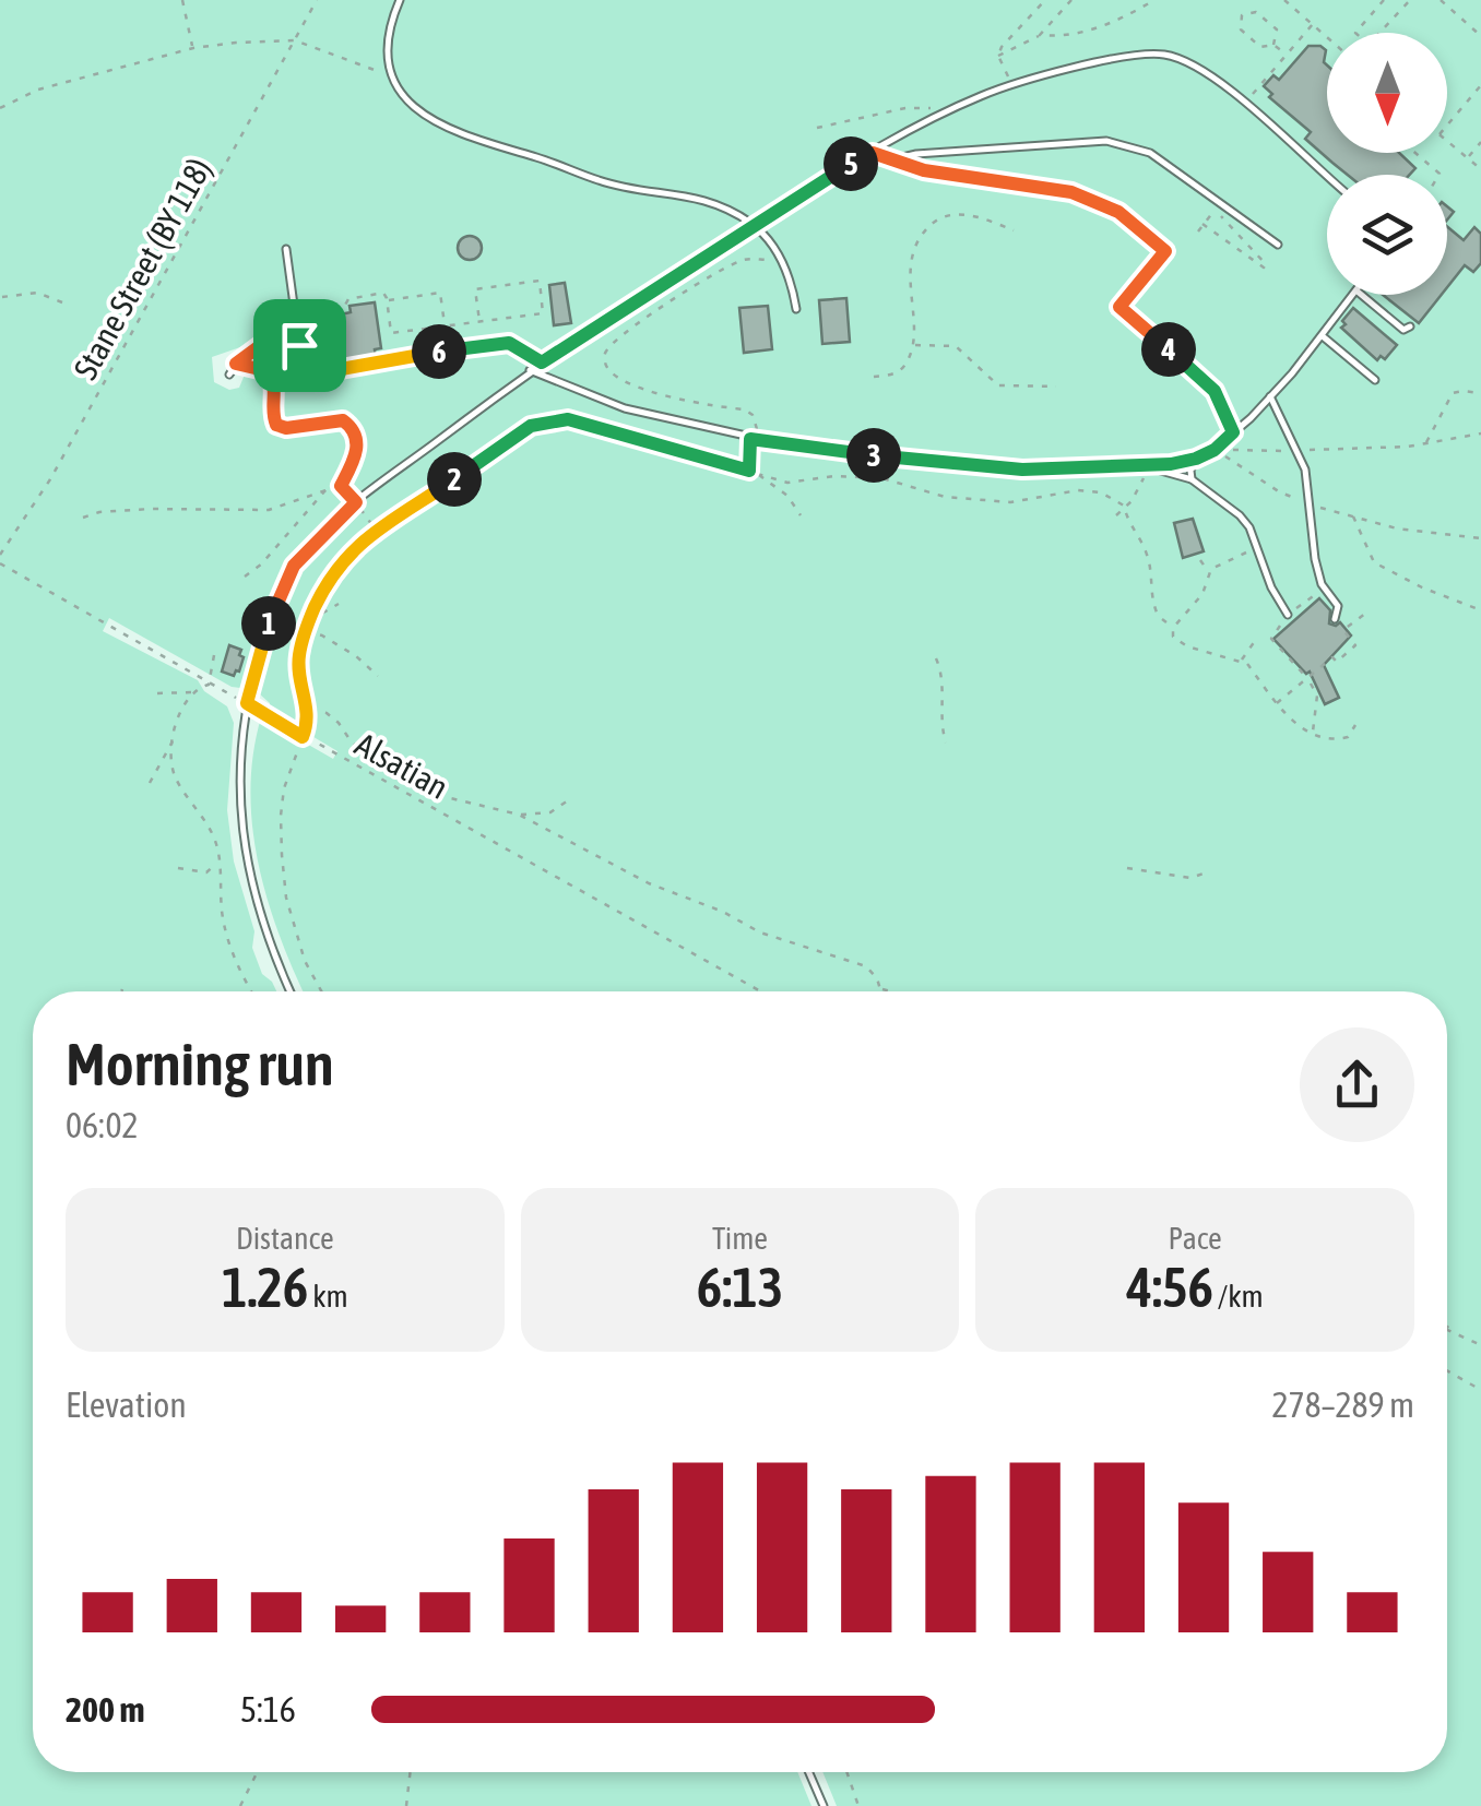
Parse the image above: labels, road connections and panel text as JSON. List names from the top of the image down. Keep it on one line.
{"streets":{"path":["Stane Street (BY 118)","Alsatian"]},"north":"bottom","page":{"pins":["5","4","6","3","2","1"],"heading":["Morning run","06:02"],"stats":[["Distance","1.26 km"],["Time","6:13"],["Pace","4:56 /km"]],"chart":["Elevation","278–289 m"],"list":[{"name":"200 m","note":"5:16"}]}}
